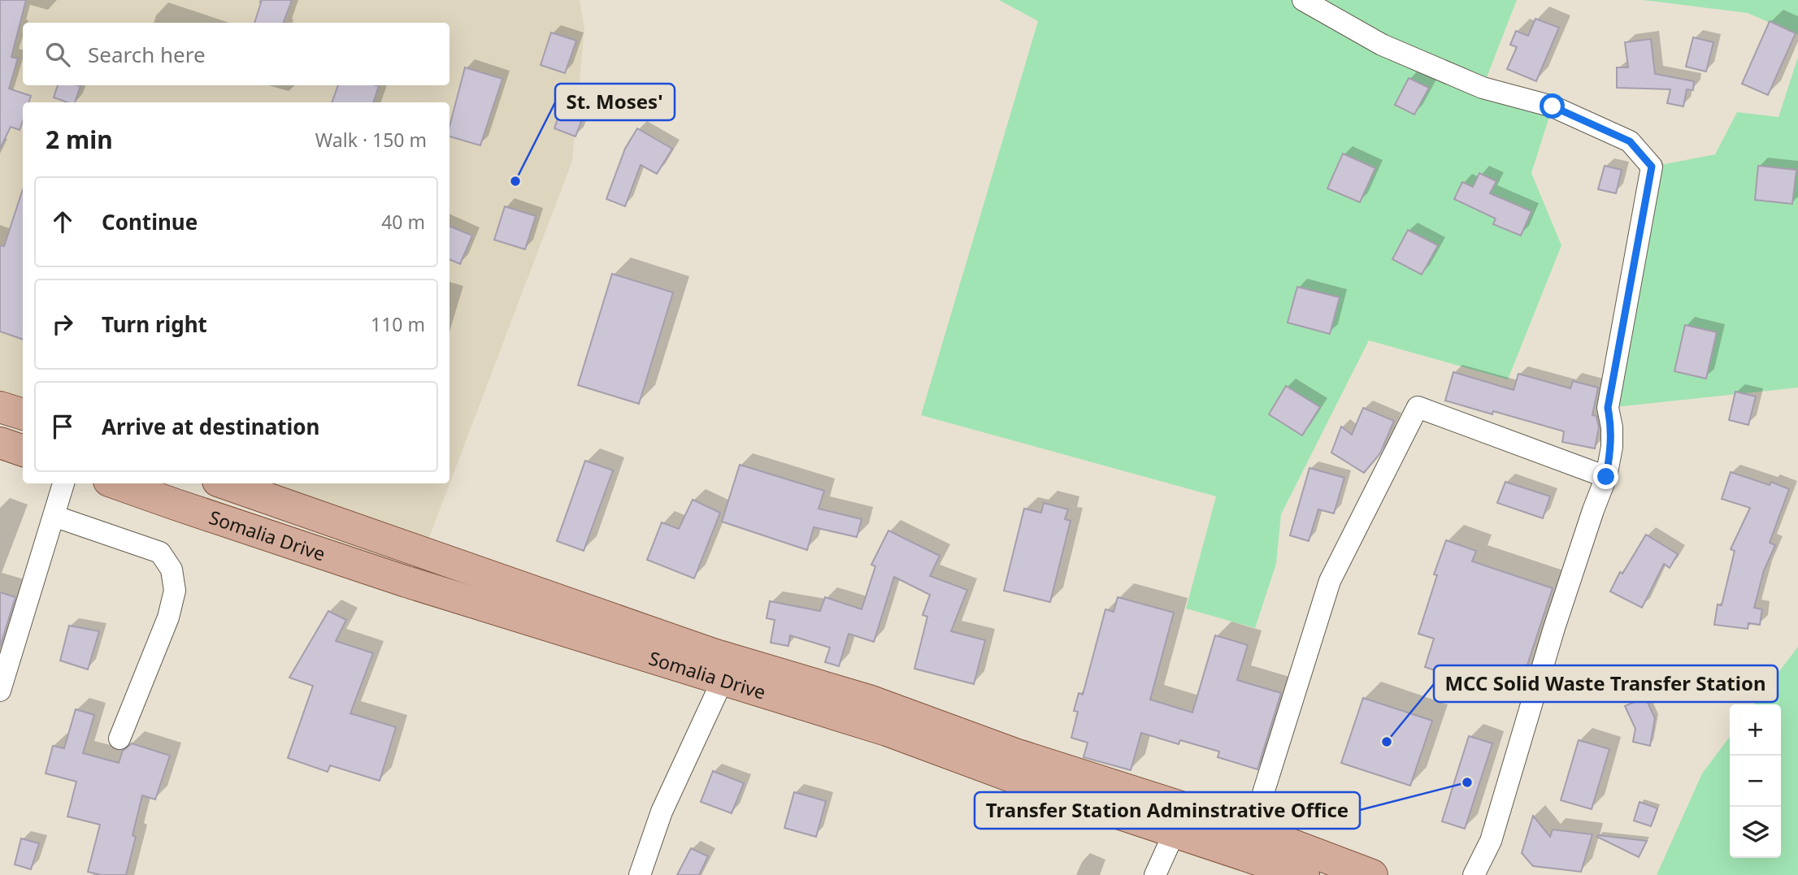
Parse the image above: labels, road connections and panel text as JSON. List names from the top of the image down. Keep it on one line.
{"streets":{"main road":["Somalia Drive"]},"places":["St. Moses'","MCC Solid Waste Transfer Station","Transfer Station Adminstrative Office"],"page":{"search":"Search here","heading":["2 min","Walk · 150 m"],"list":[["Continue","40 m"],["Turn right","110 m"],"Arrive at destination"],"map_buttons":["+","−"]}}
